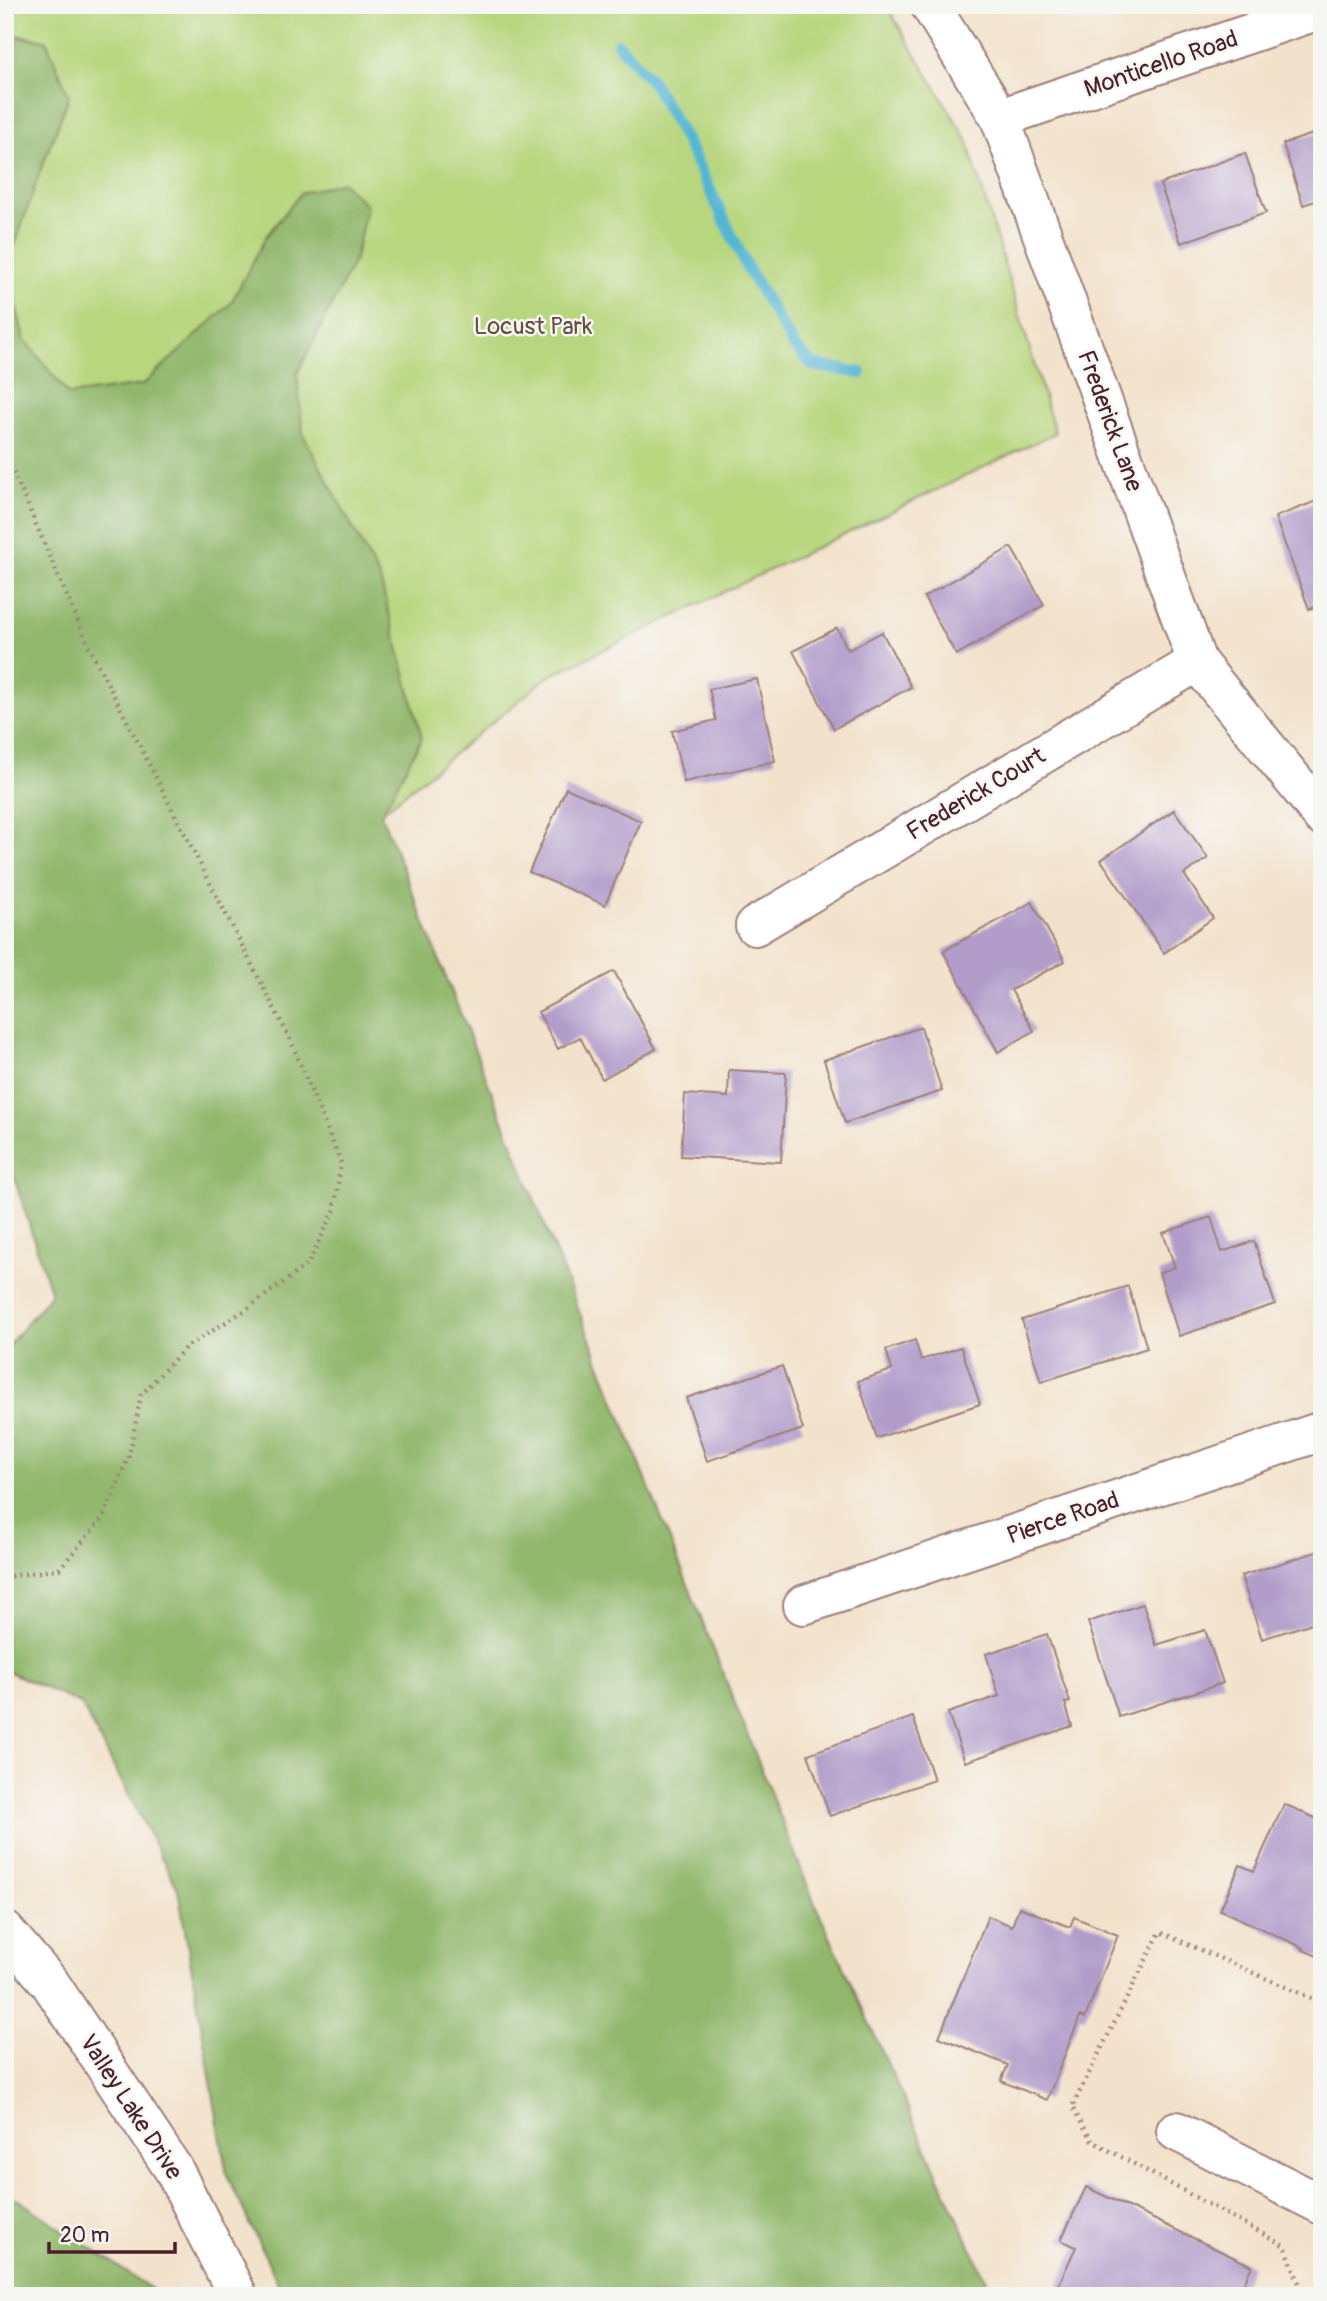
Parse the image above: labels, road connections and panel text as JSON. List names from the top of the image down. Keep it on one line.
{"streets":{"street":["Monticello Road","Frederick Lane","Frederick Court","Pierce Road","Valley Lake Drive"]},"crossings":[["Monticello Road","Frederick Lane"],["Frederick Lane","Frederick Court"]],"parks":["Locust Park"],"scale_bar":"20 m"}
